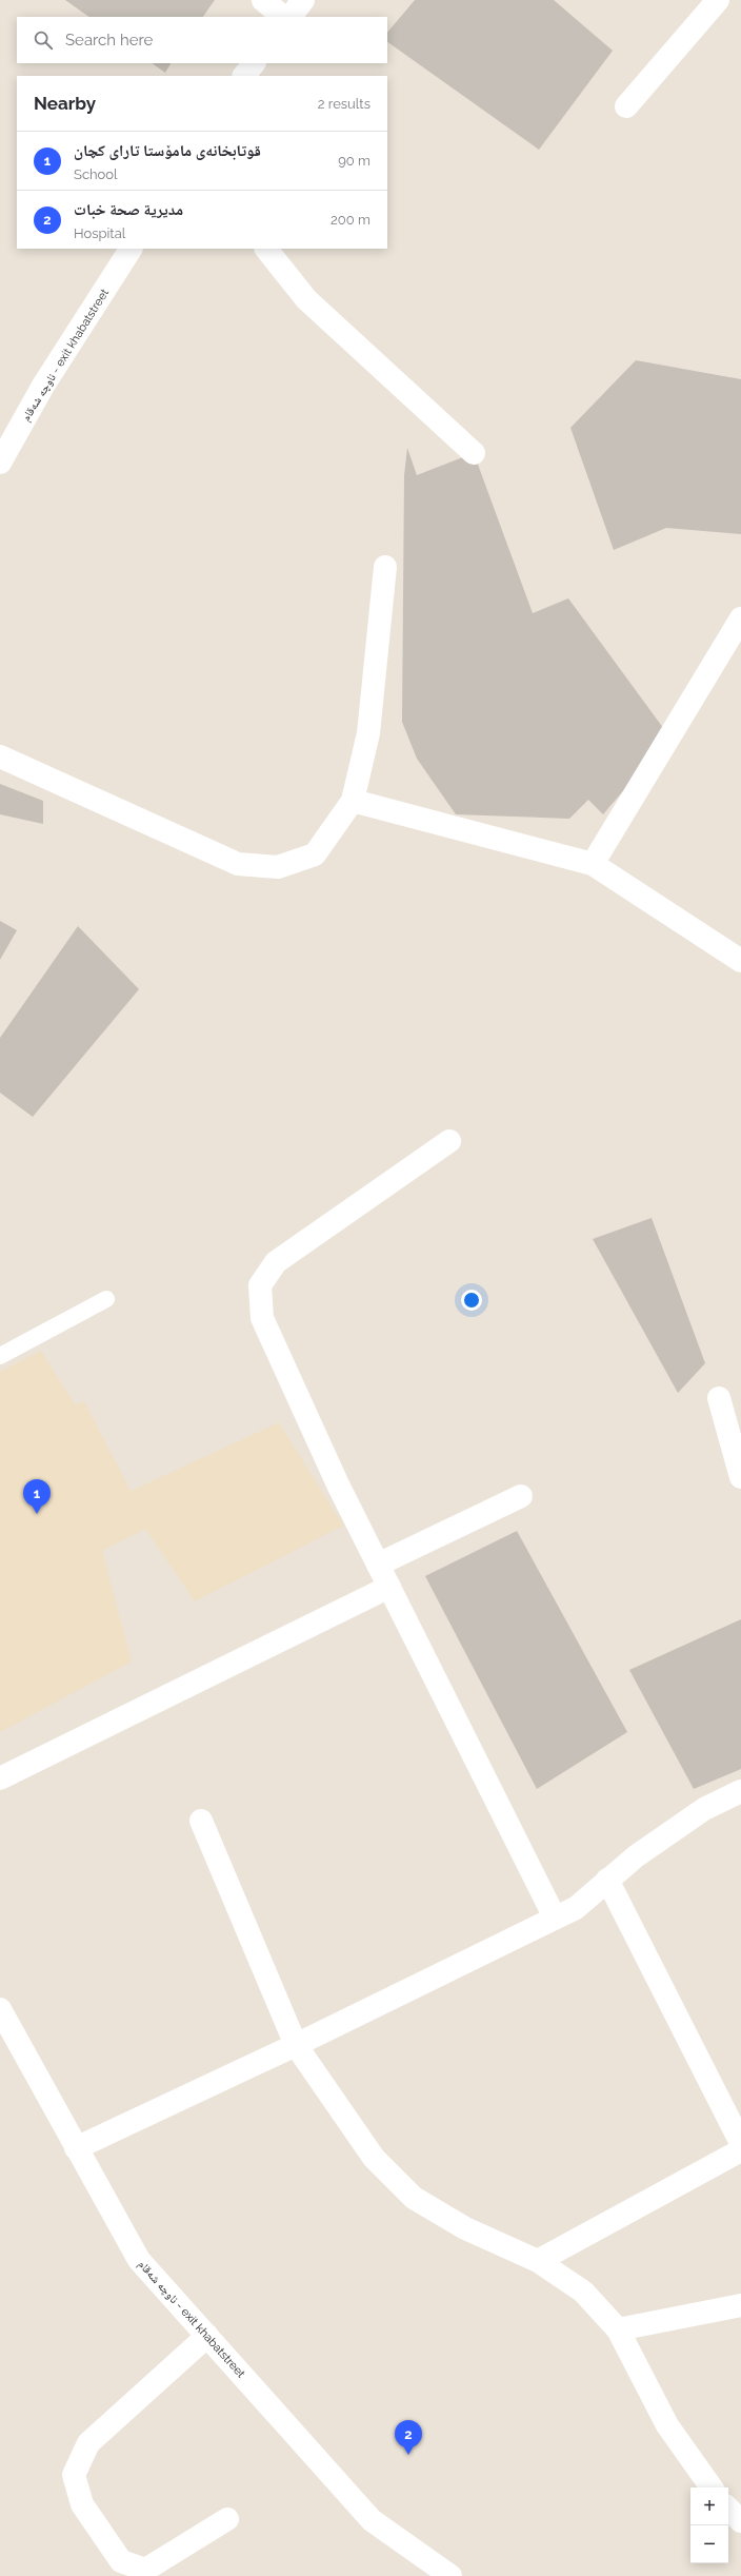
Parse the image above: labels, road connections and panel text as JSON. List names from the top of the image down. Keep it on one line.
{"streets":{"street":["ناوچە شەقام - exit khabatstreet"]},"page":{"search":"Search here","heading":["Nearby","2 results"],"list":[{"mark":"1","name":"قوتابخانەی مامۆستا تارای کچان","note":"School","value":"90 m"},{"mark":"2","name":"مديرية صحة خبات","note":"Hospital","value":"200 m"}],"pins":["1","2"],"map_buttons":["+","−"]}}
